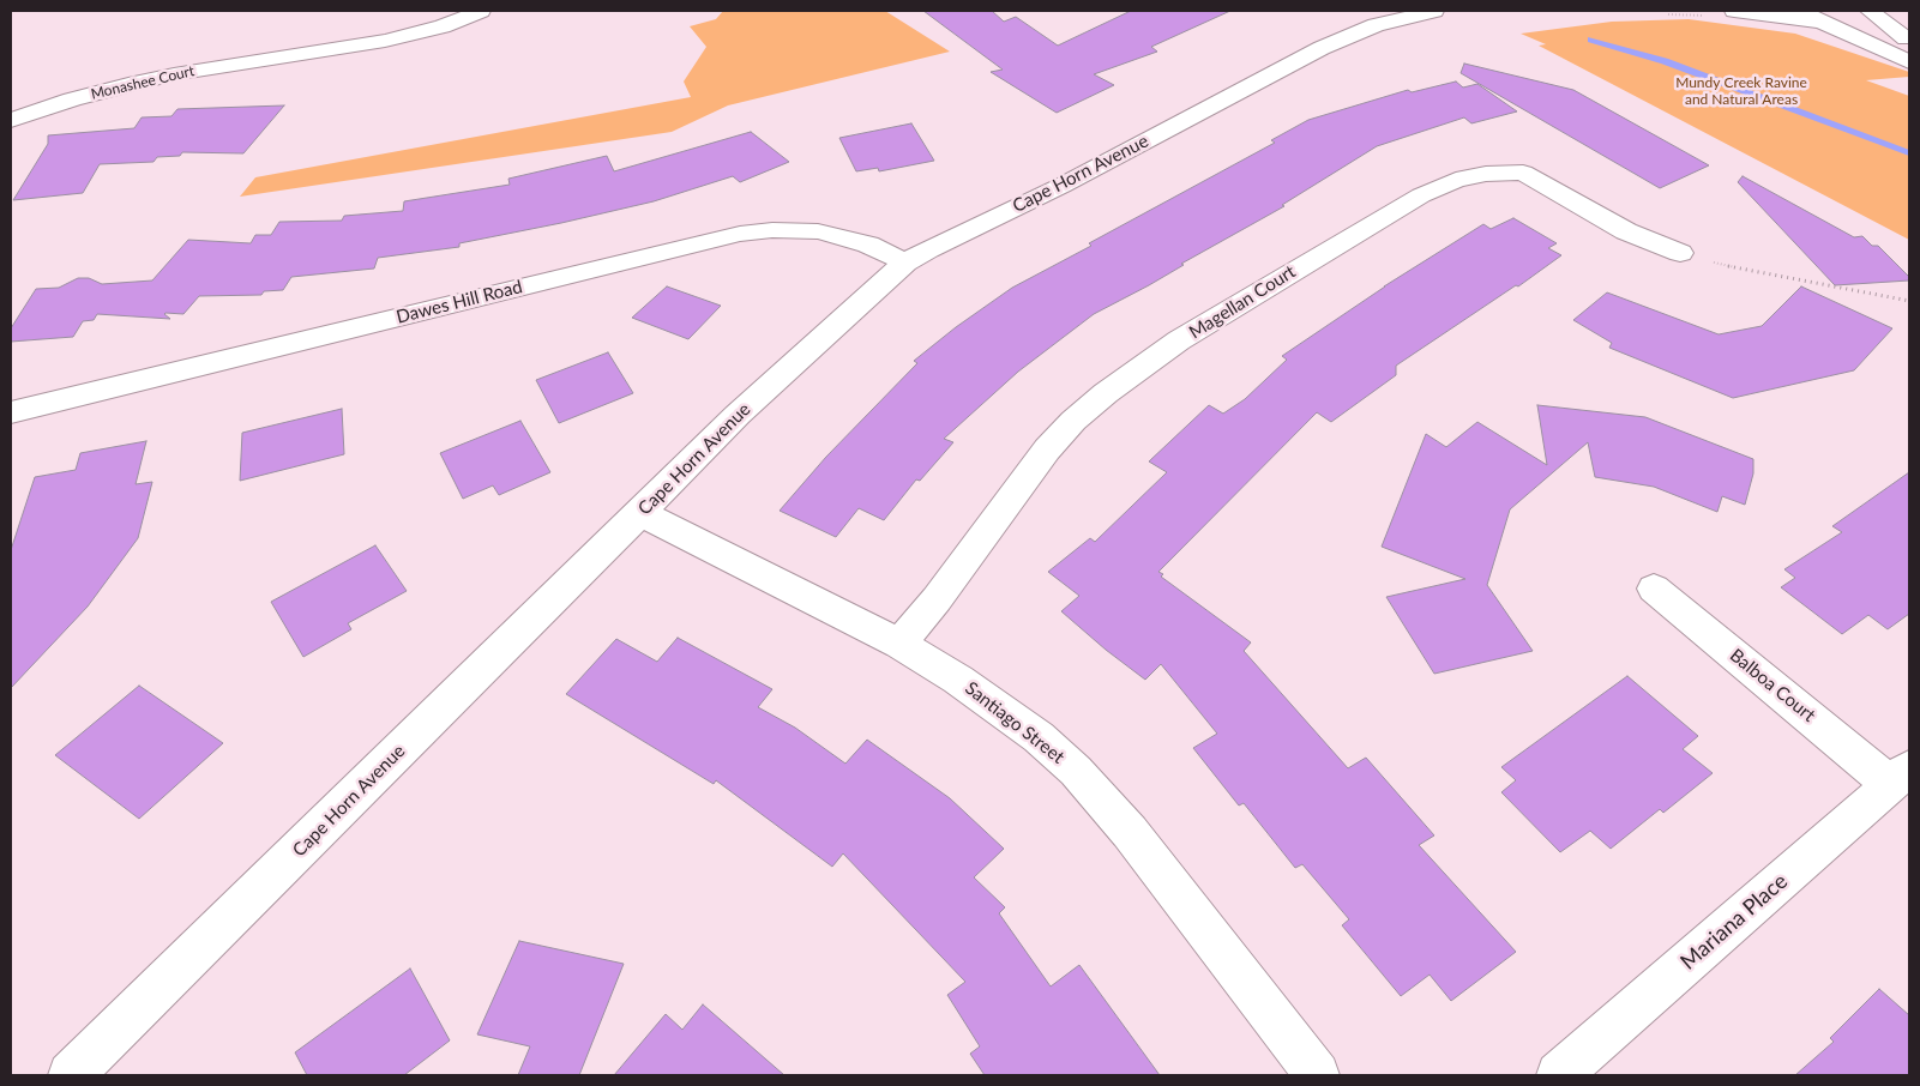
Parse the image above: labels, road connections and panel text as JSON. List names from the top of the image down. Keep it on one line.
{"streets":{"street":["Monashee Court","Cape Horn Avenue","Dawes Hill Road","Magellan Court","Balboa Court","Santiago Street","Mariana Place"]},"crossings":[["Cape Horn Avenue","Dawes Hill Road"],["Cape Horn Avenue","Santiago Street"],["Magellan Court","Santiago Street"],["Balboa Court","Mariana Place"]],"parks":["Mundy Creek Ravine and Natural Areas"]}
